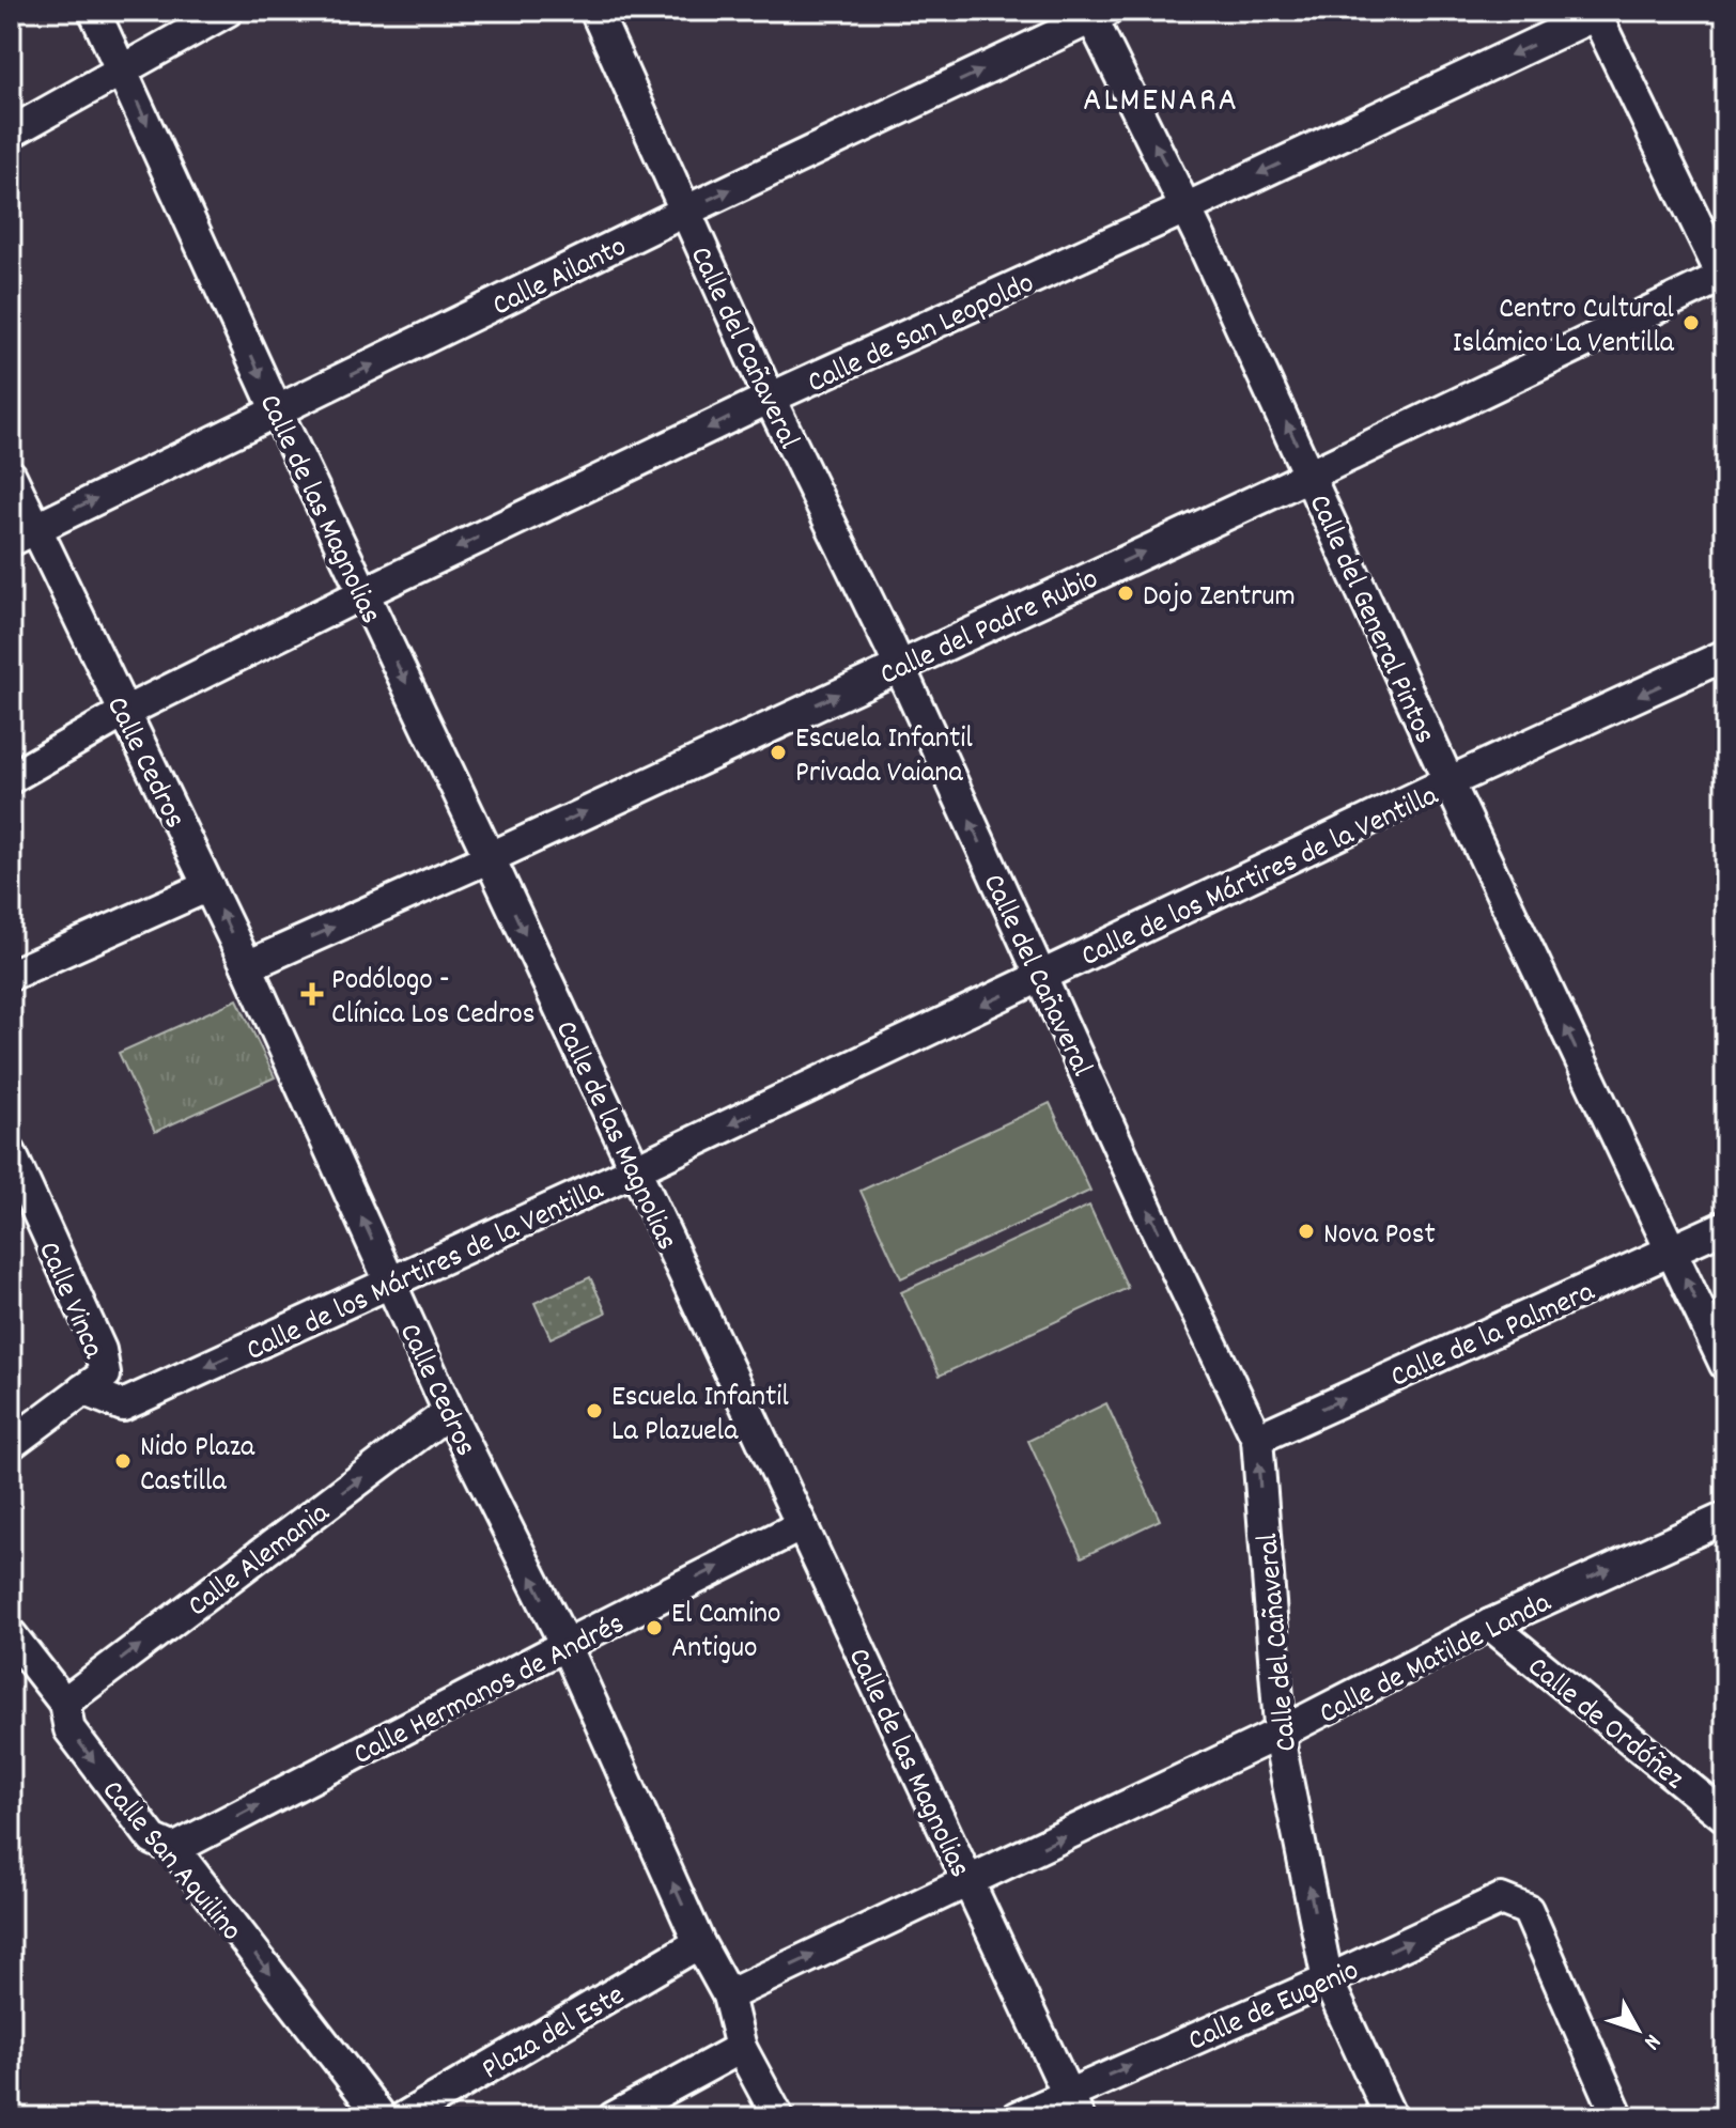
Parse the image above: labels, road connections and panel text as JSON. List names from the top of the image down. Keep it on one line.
{"streets":{"street":["Calle Ailanto","Calle de San Leopoldo","Calle del Cañaveral","Calle de las Magnolias","Calle del General Pintos","Calle del Padre Rubio","Calle Cedros","Calle de los Mártires de la Ventilla","Calle Vinca","Calle de la Palmera","Calle Alemania","Calle de Matilde Landa","Calle Hermanos de Andrés","Calle de Ordóñez","Calle San Aquilino","Calle de Eugenio","Plaza del Este"]},"crossings":[["Calle Ailanto","Calle del Cañaveral"],["Calle Ailanto","Calle de las Magnolias"],["Calle Ailanto","Calle del General Pintos"],["Calle Ailanto","Calle Cedros"],["Calle de San Leopoldo","Calle del Cañaveral"],["Calle de San Leopoldo","Calle de las Magnolias"],["Calle de San Leopoldo","Calle del General Pintos"],["Calle de San Leopoldo","Calle Cedros"],["Calle del Cañaveral","Calle del Padre Rubio"],["Calle del Cañaveral","Calle de los Mártires de la Ventilla"],["Calle del Cañaveral","Calle de la Palmera"],["Calle del Cañaveral","Calle de Matilde Landa"],["Calle del Cañaveral","Calle de Eugenio"],["Calle de las Magnolias","Calle del Padre Rubio"],["Calle de las Magnolias","Calle de los Mártires de la Ventilla"],["Calle de las Magnolias","Calle de Matilde Landa"],["Calle de las Magnolias","Calle Hermanos de Andrés"],["Calle de las Magnolias","Calle de Eugenio"],["Calle del General Pintos","Calle del Padre Rubio"],["Calle del General Pintos","Calle de los Mártires de la Ventilla"],["Calle del General Pintos","Calle de la Palmera"],["Calle del Padre Rubio","Calle Cedros"],["Calle Cedros","Calle de los Mártires de la Ventilla"],["Calle Cedros","Calle Alemania"],["Calle Cedros","Calle de Matilde Landa"],["Calle Cedros","Calle Hermanos de Andrés"],["Calle Cedros","Plaza del Este"],["Calle de los Mártires de la Ventilla","Calle Vinca"],["Calle Alemania","Calle San Aquilino"],["Calle de Matilde Landa","Calle de Ordóñez"],["Calle Hermanos de Andrés","Calle San Aquilino"]],"one_way":["Calle Ailanto","Calle de San Leopoldo","Calle del Cañaveral","Calle de las Magnolias","Calle del General Pintos","Calle del Padre Rubio","Calle Cedros","Calle de los Mártires de la Ventilla","Calle de la Palmera","Calle Alemania","Calle de Matilde Landa","Calle Hermanos de Andrés","Calle San Aquilino"],"districts":["ALMENARA"],"places":{"other":["Centro Cultural Islámico La Ventilla","Dojo Zentrum","Escuela Infantil Privada Vaiana","Nova Post","Escuela Infantil La Plazuela","Nido Plaza Castilla","El Camino Antiguo"],"health":["Podólogo - Clínica Los Cedros"]},"north":"bottom right"}
